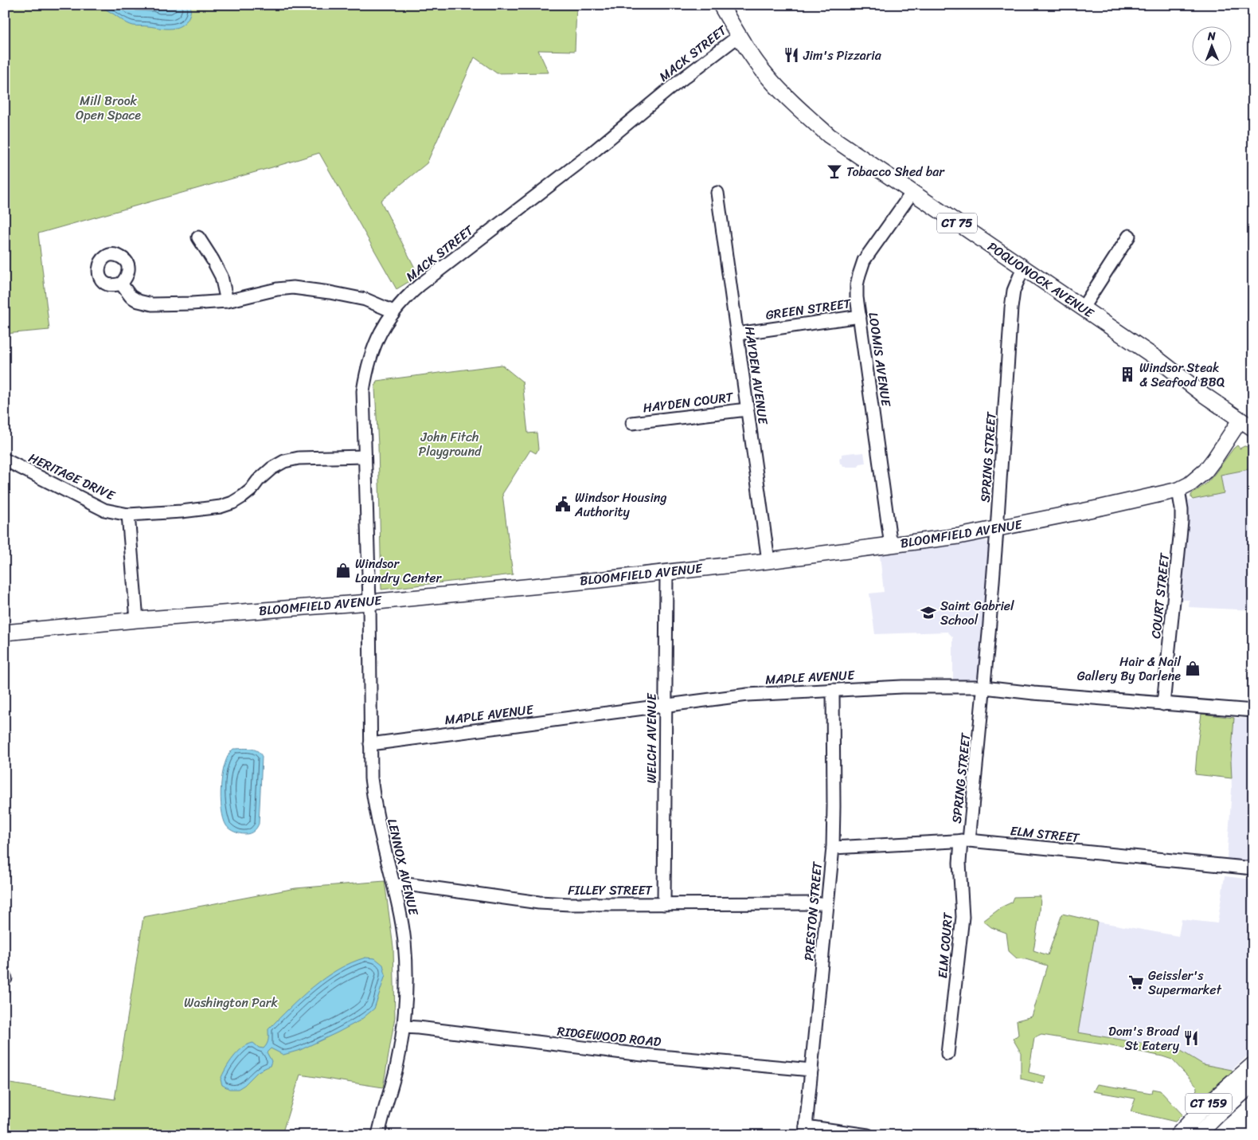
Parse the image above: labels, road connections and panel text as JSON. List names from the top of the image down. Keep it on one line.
{"streets":{"main road":["CT 75","POQUONOCK AVENUE","BLOOMFIELD AVENUE","CT 159"],"street":["MACK STREET","GREEN STREET","LOOMIS AVENUE","HAYDEN AVENUE","HAYDEN COURT","SPRING STREET","HERITAGE DRIVE","COURT STREET","MAPLE AVENUE","WELCH AVENUE","ELM STREET","LENNOX AVENUE","FILLEY STREET","PRESTON STREET","ELM COURT","RIDGEWOOD ROAD"]},"crossings":[["MACK STREET","POQUONOCK AVENUE"],["MACK STREET","HERITAGE DRIVE"],["MACK STREET","BLOOMFIELD AVENUE"],["MACK STREET","LENNOX AVENUE"],["POQUONOCK AVENUE","LOOMIS AVENUE"],["POQUONOCK AVENUE","SPRING STREET"],["POQUONOCK AVENUE","BLOOMFIELD AVENUE"],["GREEN STREET","LOOMIS AVENUE"],["GREEN STREET","HAYDEN AVENUE"],["LOOMIS AVENUE","BLOOMFIELD AVENUE"],["HAYDEN AVENUE","HAYDEN COURT"],["HAYDEN AVENUE","BLOOMFIELD AVENUE"],["SPRING STREET","BLOOMFIELD AVENUE"],["SPRING STREET","MAPLE AVENUE"],["SPRING STREET","ELM STREET"],["SPRING STREET","ELM COURT"],["BLOOMFIELD AVENUE","COURT STREET"],["BLOOMFIELD AVENUE","WELCH AVENUE"],["BLOOMFIELD AVENUE","LENNOX AVENUE"],["COURT STREET","MAPLE AVENUE"],["MAPLE AVENUE","WELCH AVENUE"],["MAPLE AVENUE","LENNOX AVENUE"],["MAPLE AVENUE","PRESTON STREET"],["WELCH AVENUE","FILLEY STREET"],["ELM STREET","PRESTON STREET"],["ELM STREET","ELM COURT"],["LENNOX AVENUE","FILLEY STREET"],["LENNOX AVENUE","RIDGEWOOD ROAD"],["FILLEY STREET","PRESTON STREET"],["PRESTON STREET","RIDGEWOOD ROAD"]],"parks":["Mill Brook Open Space","John Fitch Playground","Washington Park"],"places":{"restaurant":["Jim's Pizzaria","Dom's Broad St Eatery"],"bar":["Tobacco Shed bar"],"building":["Windsor Steak & Seafood BBQ"],"public building":["Windsor Housing Authority"],"shop":["Windsor Laundry Center","Hair & Nail Gallery By Darlene"],"school or university":["Saint Gabriel School"],"supermarket":["Geissler's Supermarket"]},"north":"top"}
